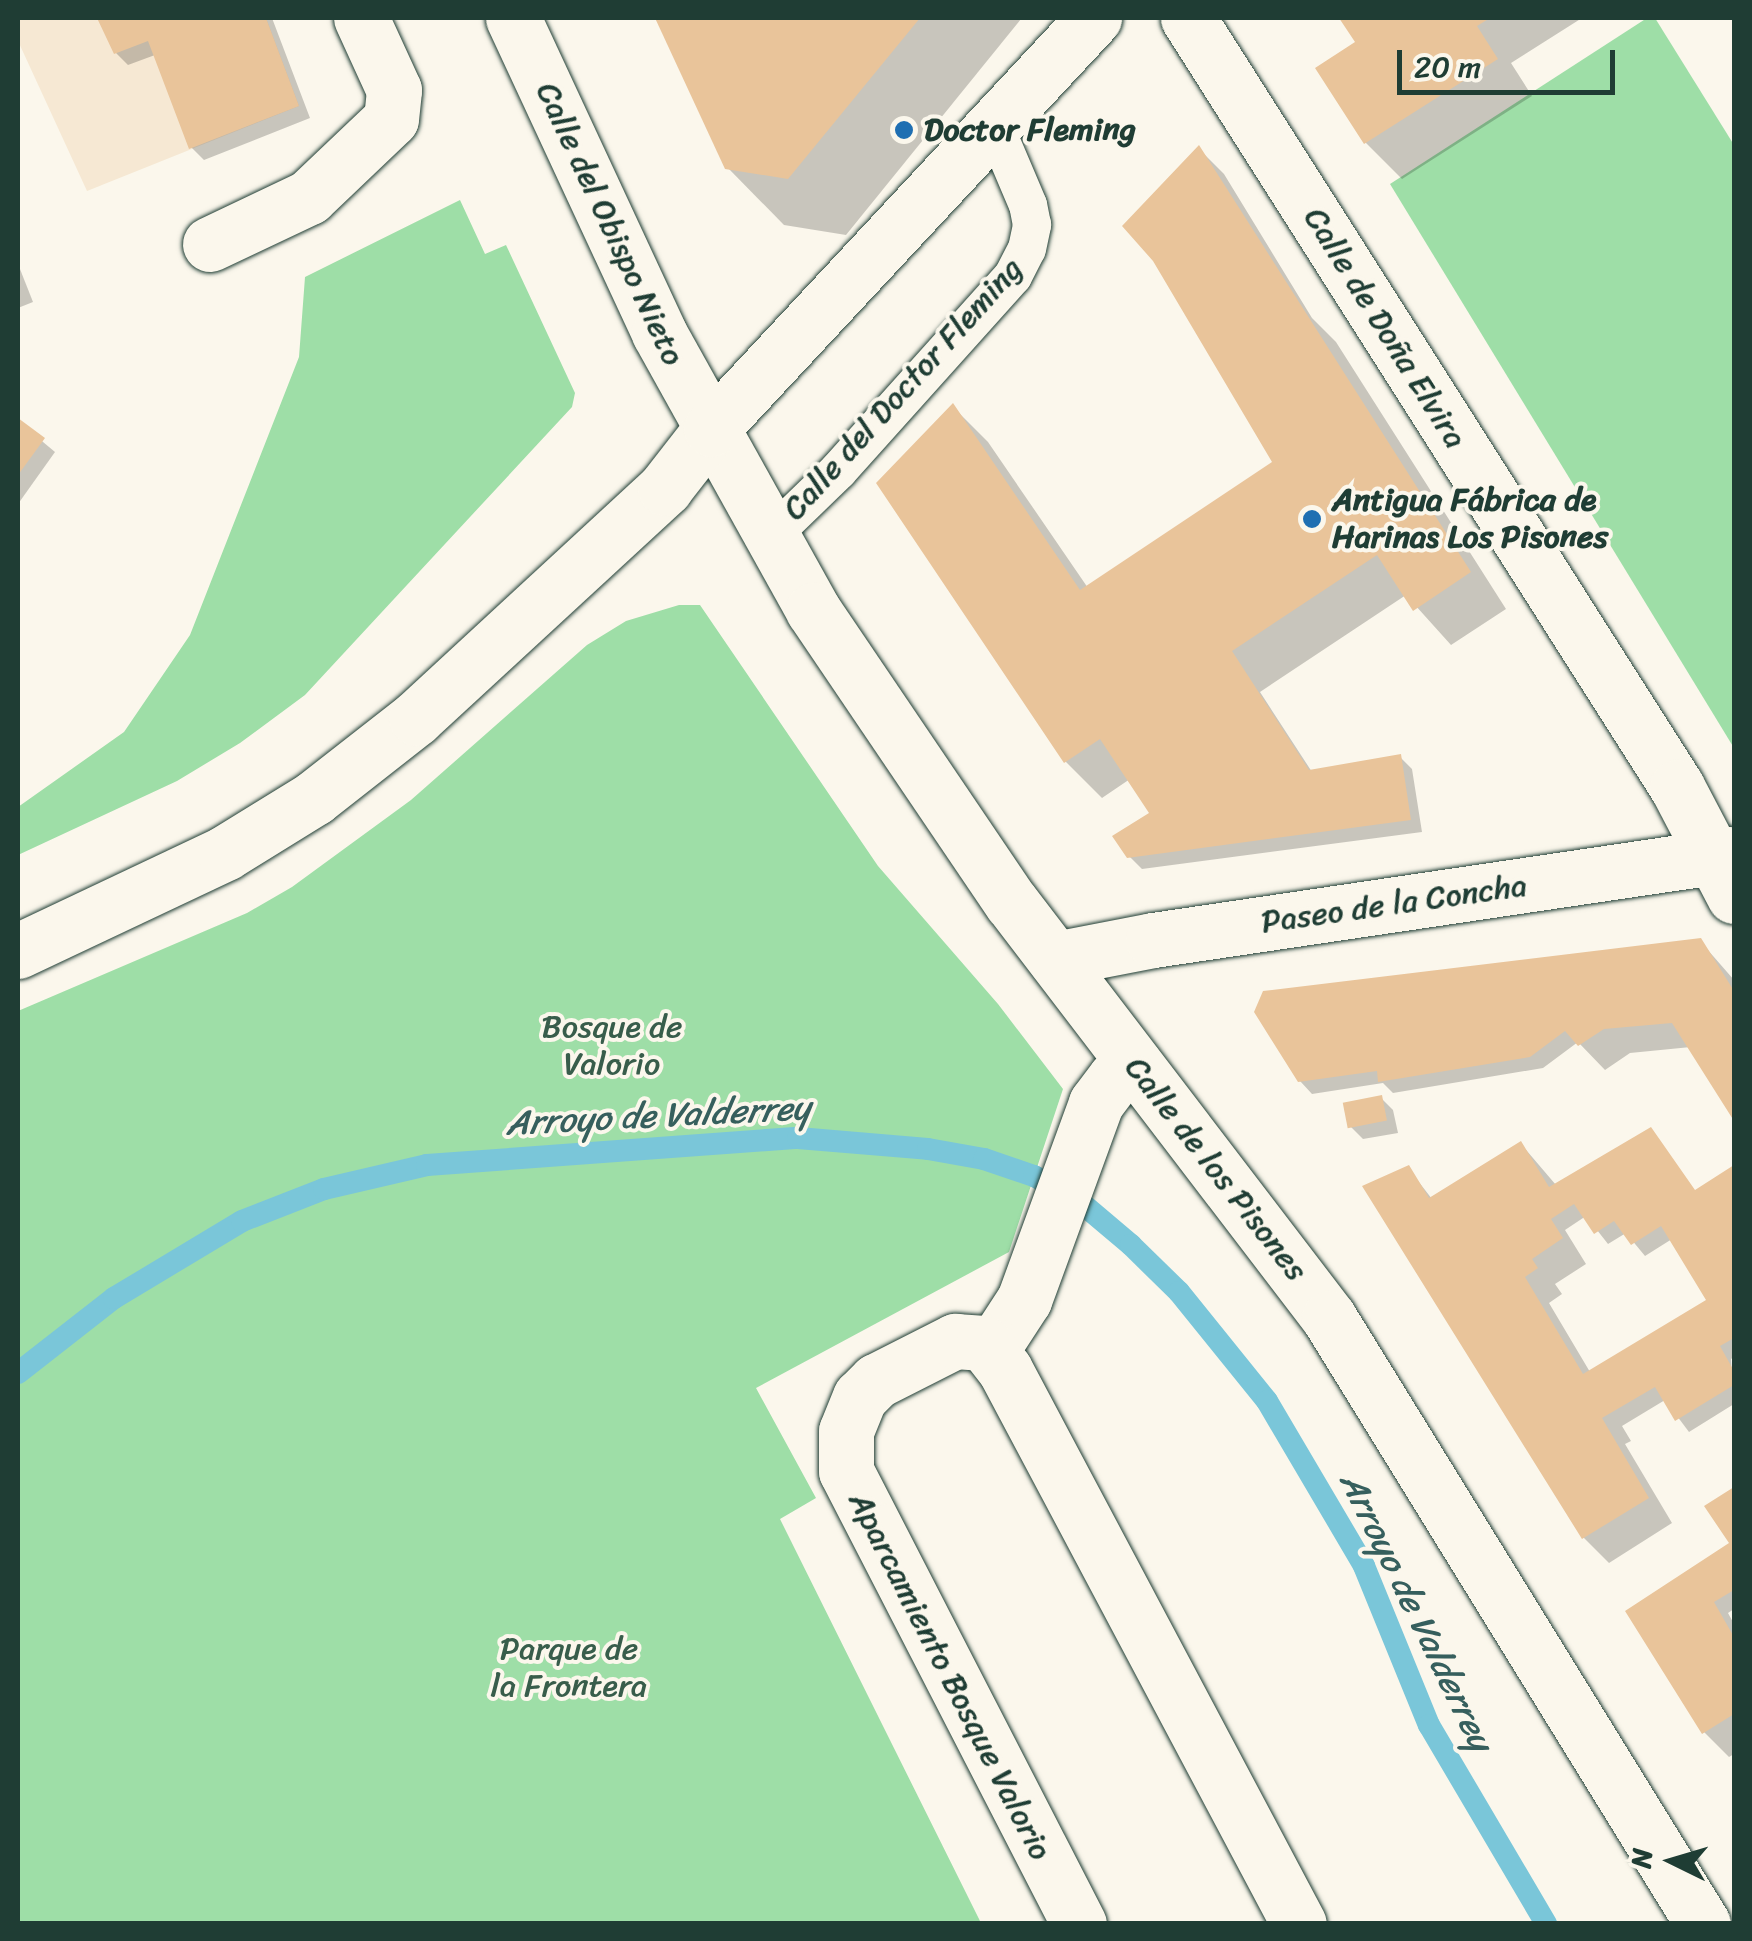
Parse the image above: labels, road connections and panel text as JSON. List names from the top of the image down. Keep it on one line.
{"streets":{"street":["Calle del Obispo Nieto","Calle de Doña Elvira","Paseo de la Concha","Calle de los Pisones","Aparcamiento Bosque Valorio"],"lane":["Calle del Doctor Fleming"]},"crossings":[["Calle del Obispo Nieto","Calle de los Pisones"],["Calle de Doña Elvira","Paseo de la Concha"],["Calle del Doctor Fleming","Calle de los Pisones"],["Paseo de la Concha","Calle de los Pisones"]],"water":["Arroyo de Valderrey"],"parks":["Bosque de Valorio","Parque de la Frontera"],"places":["Doctor Fleming","Antigua Fábrica de Harinas Los Pisones"],"scale_bar":"20 m","north":"left"}
